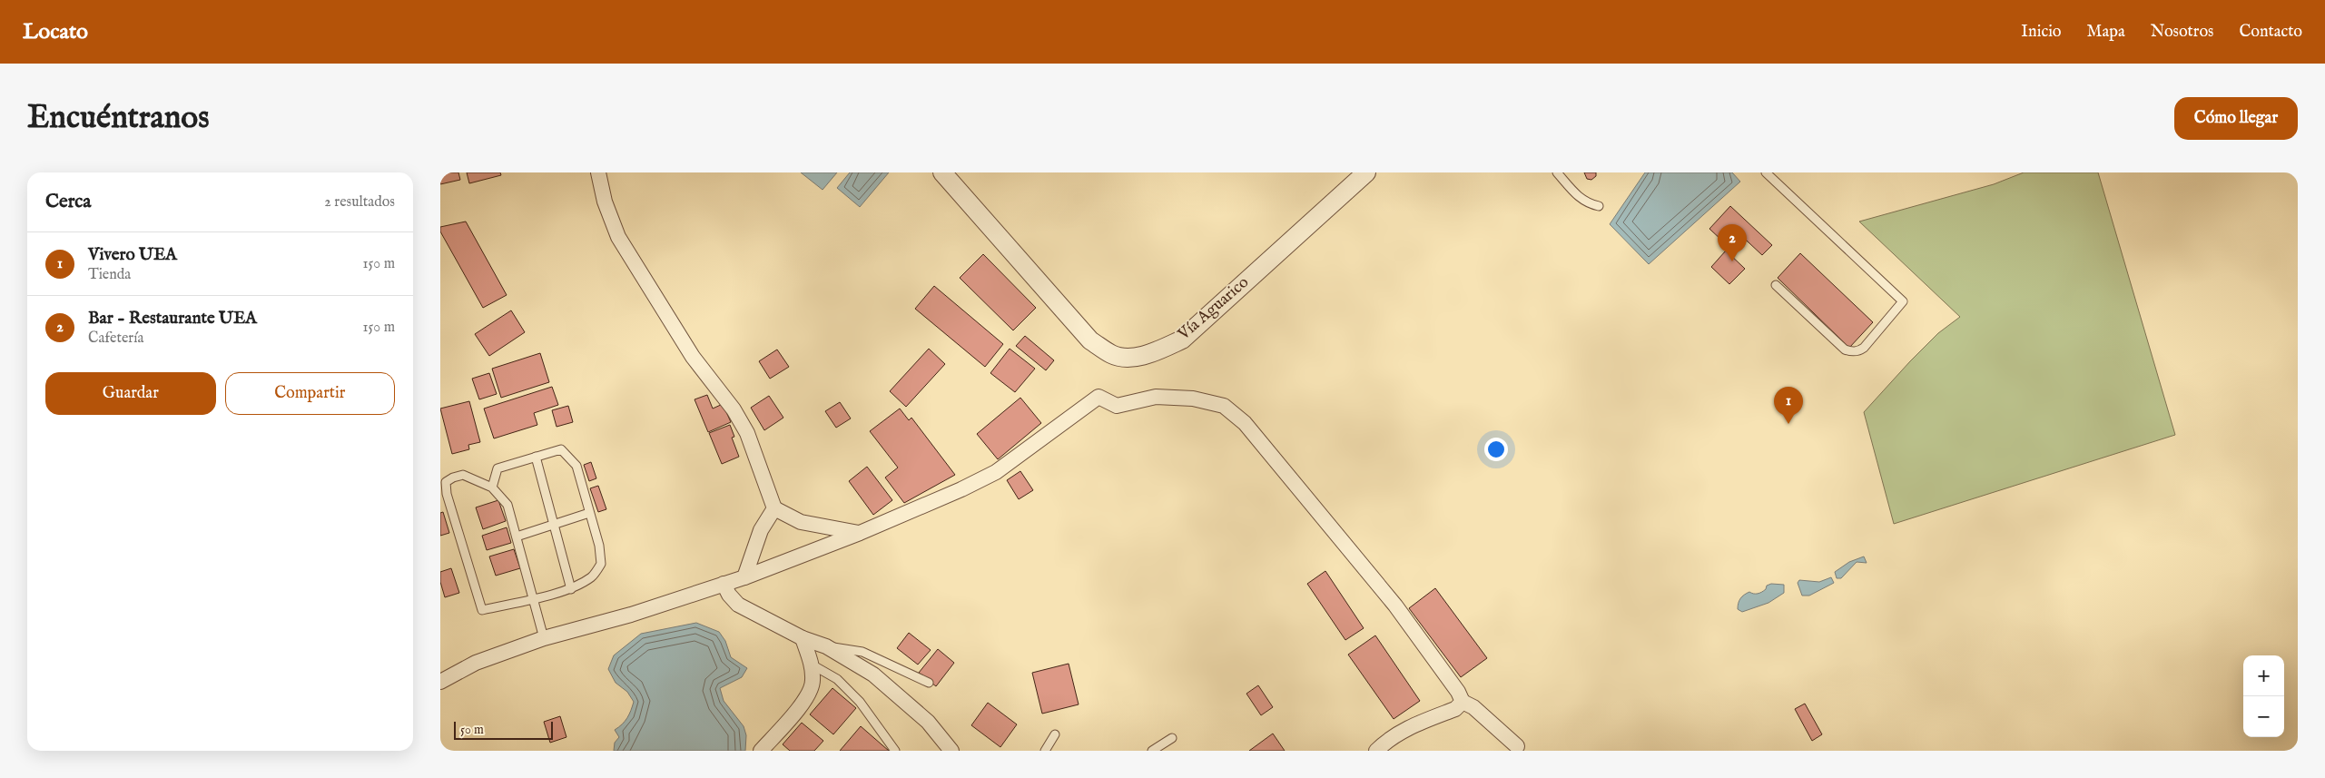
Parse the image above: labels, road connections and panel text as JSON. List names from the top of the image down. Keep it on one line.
{"streets":{"street":["Vía Aguarico"]},"scale_bar":"50 m","page":{"header":"Locato","nav":["Inicio","Mapa","Nosotros","Contacto"],"buttons":["Cómo llegar",["Guardar","Compartir"]],"title":"Encuéntranos","heading":["Cerca","2 resultados"],"pins":["2","1"],"list":[{"mark":"1","name":"Vivero UEA","note":"Tienda","value":"150 m"},{"mark":"2","name":"Bar - Restaurante UEA","note":"Cafetería","value":"150 m"}],"map_buttons":["+","−"],"scale":"50 m"}}
